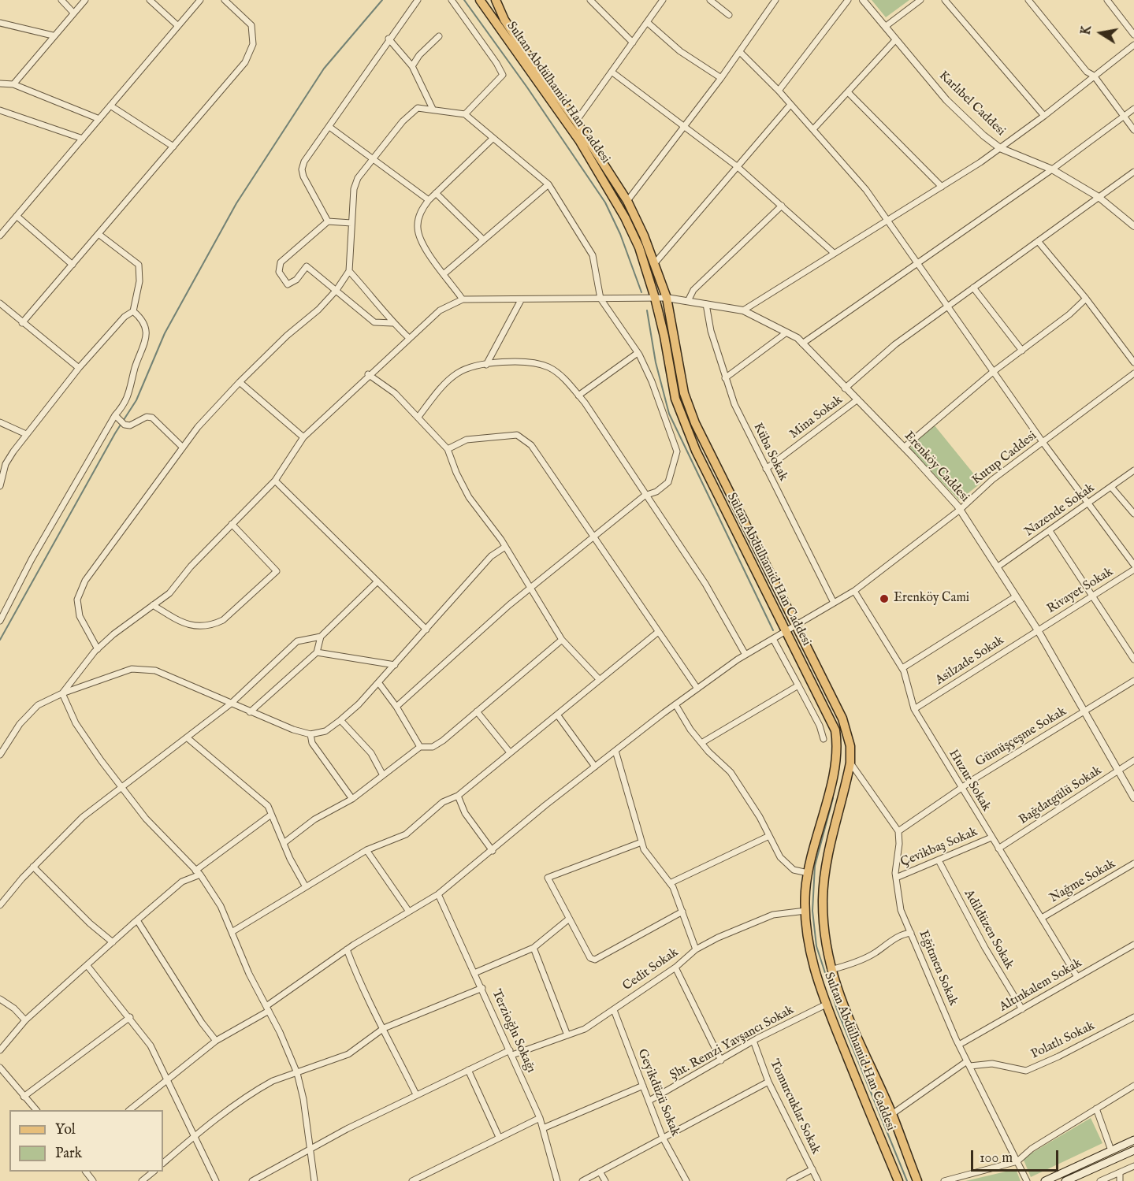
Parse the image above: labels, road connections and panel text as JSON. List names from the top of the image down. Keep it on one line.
{"streets":{"main road":["Sultan Abdülhamid Han Caddesi"],"street":["Karlıbel Caddesi","Mina Sokak","Küba Sokak","Kutup Caddesi","Erenköy Caddesi","Nazende Sokak","Rivayet Sokak","Asilzade Sokak","Gümüşçeşme Sokak","Huzur Sokak","Bağdatgülü Sokak","Çevikbaş Sokak","Nağme Sokak","Adildüzen Sokak","Eğitmen Sokak","Cedit Sokak","Altınkalem Sokak","Terzioğlu Sokağı","Polatlı Sokak","Şht. Remzi Yavşancı Sokak","Geyikdüzü Sokak","Tomurcuklar Sokak"]},"crossings":[["Sultan Abdülhamid Han Caddesi","Kutup Caddesi"],["Sultan Abdülhamid Han Caddesi","Erenköy Caddesi"],["Sultan Abdülhamid Han Caddesi","Cedit Sokak"],["Sultan Abdülhamid Han Caddesi","Şht. Remzi Yavşancı Sokak"],["Mina Sokak","Küba Sokak"],["Mina Sokak","Erenköy Caddesi"],["Küba Sokak","Kutup Caddesi"],["Küba Sokak","Erenköy Caddesi"],["Kutup Caddesi","Erenköy Caddesi"],["Kutup Caddesi","Huzur Sokak"],["Kutup Caddesi","Terzioğlu Sokağı"],["Erenköy Caddesi","Nazende Sokak"],["Erenköy Caddesi","Rivayet Sokak"],["Erenköy Caddesi","Asilzade Sokak"],["Erenköy Caddesi","Gümüşçeşme Sokak"],["Erenköy Caddesi","Bağdatgülü Sokak"],["Rivayet Sokak","Asilzade Sokak"],["Asilzade Sokak","Huzur Sokak"],["Gümüşçeşme Sokak","Huzur Sokak"],["Gümüşçeşme Sokak","Eğitmen Sokak"],["Huzur Sokak","Bağdatgülü Sokak"],["Huzur Sokak","Çevikbaş Sokak"],["Huzur Sokak","Nağme Sokak"],["Huzur Sokak","Altınkalem Sokak"],["Çevikbaş Sokak","Adildüzen Sokak"],["Çevikbaş Sokak","Eğitmen Sokak"],["Adildüzen Sokak","Altınkalem Sokak"],["Eğitmen Sokak","Altınkalem Sokak"],["Eğitmen Sokak","Polatlı Sokak"],["Cedit Sokak","Terzioğlu Sokağı"],["Cedit Sokak","Geyikdüzü Sokak"],["Şht. Remzi Yavşancı Sokak","Geyikdüzü Sokak"],["Şht. Remzi Yavşancı Sokak","Tomurcuklar Sokak"]],"places":["Erenköy Cami"],"legend":["Yol","Park"],"scale_bar":"100 m","north":"left"}
